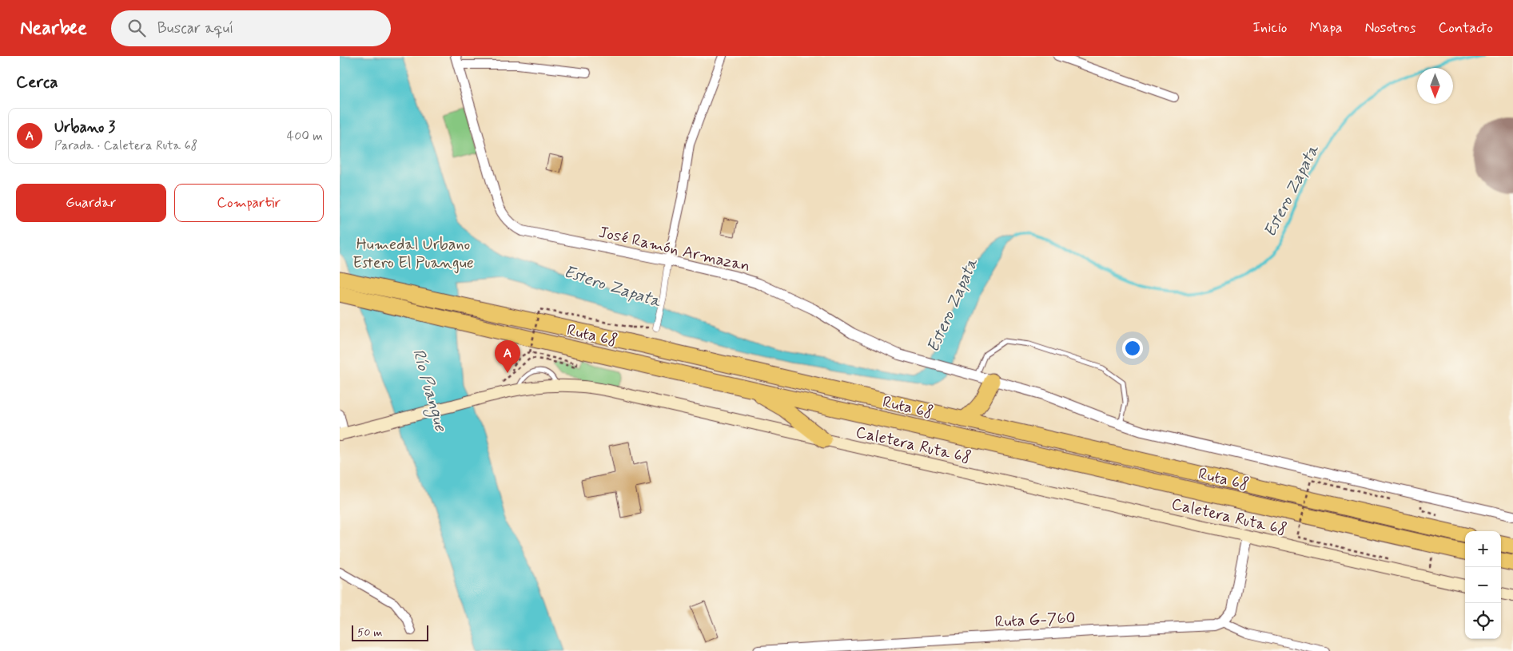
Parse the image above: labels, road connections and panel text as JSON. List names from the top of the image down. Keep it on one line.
{"streets":{"highway":["Ruta 68"],"main road":["Caletera Ruta 68"],"street":["José Ramón Armazan","Ruta G-760"]},"water":["Estero Zapata","Río Puangue"],"parks":["Humedal Urbano Estero El Puangue"],"scale_bar":"50 m","north":"bottom","page":{"header":"Nearbee","search":"Buscar aquí","nav":["Inicio","Mapa","Nosotros","Contacto"],"heading":"Cerca","list":[{"mark":"A","name":"Urbano 3","note":"Parada · Caletera Ruta 68","value":"400 m"}],"buttons":["Guardar","Compartir"],"pins":"A","map_buttons":["+","−"],"scale":"50 m"}}
